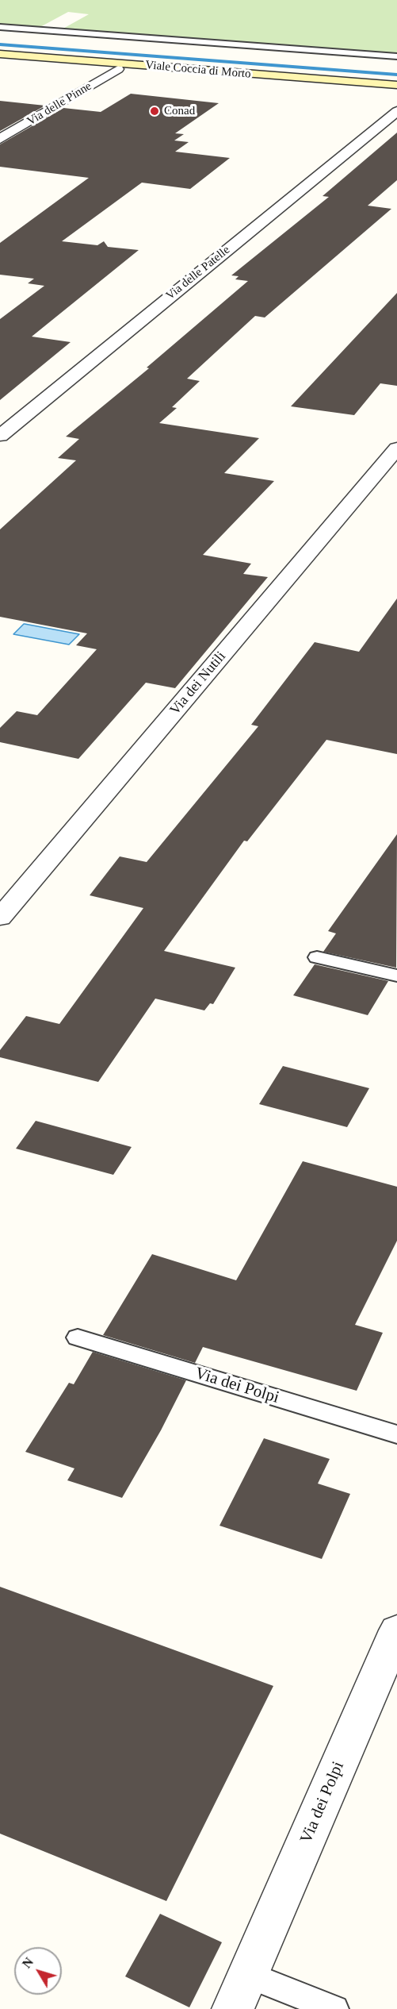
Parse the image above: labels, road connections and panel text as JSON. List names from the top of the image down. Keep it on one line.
{"streets":{"street":["Viale Coccia di Morto","Via delle Pinne","Via delle Patelle","Via dei Nutili","Via dei Polpi"]},"crossings":[["Viale Coccia di Morto","Via delle Pinne"]],"places":["Conad"],"north":"top left"}
